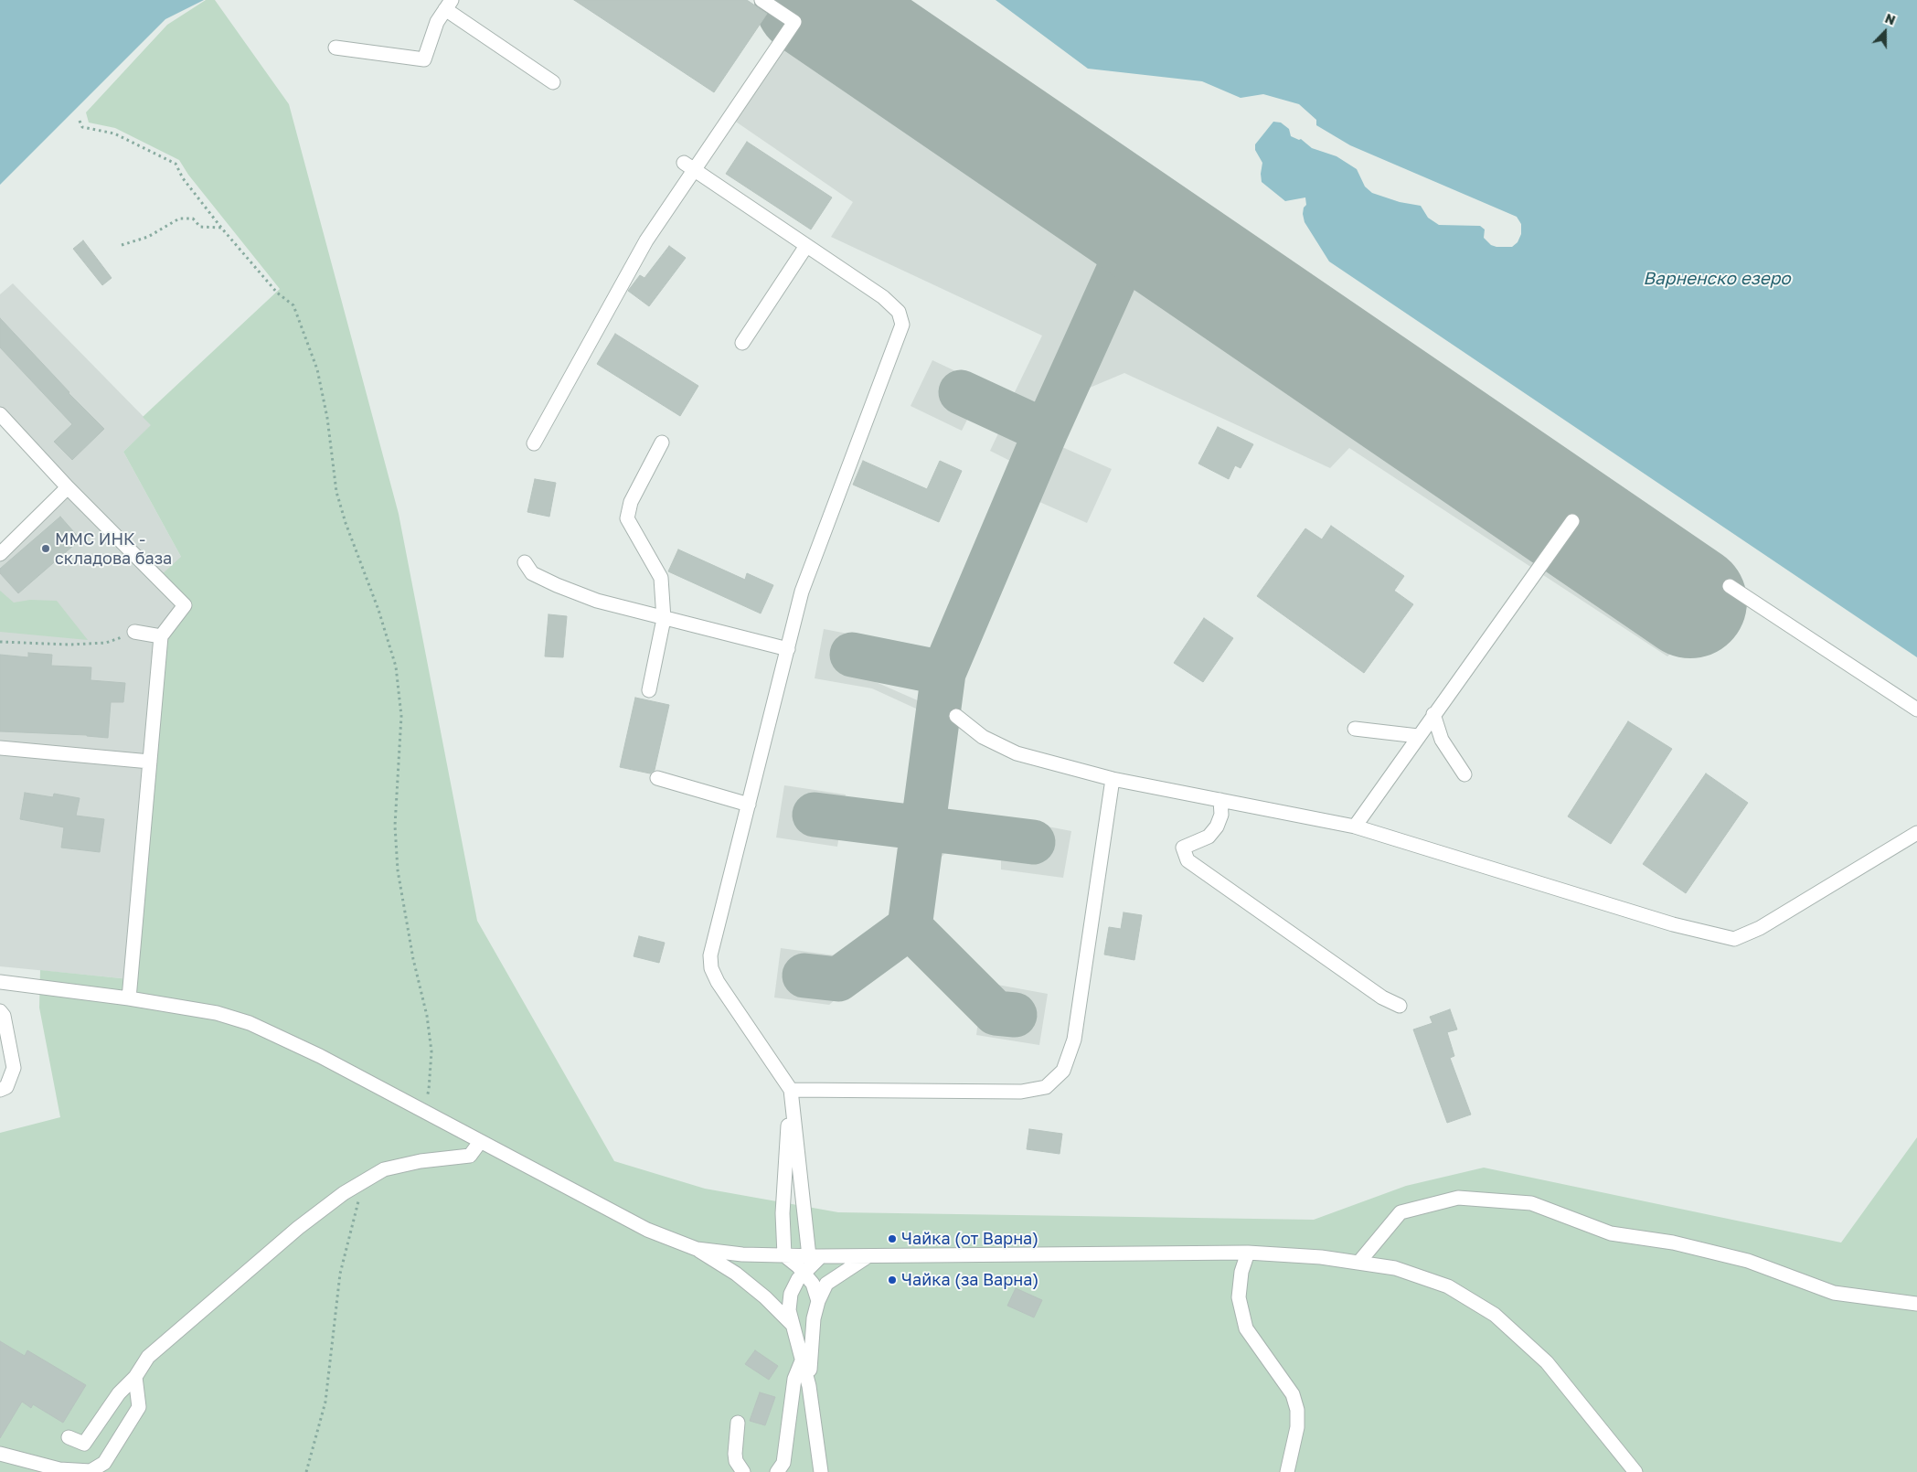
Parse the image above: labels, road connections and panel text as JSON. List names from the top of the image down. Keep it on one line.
{"water":["Варненско езеро"],"places":["ММС ИНК - складова база","Чайка (от Варна)","Чайка (за Варна)"],"north":"top"}
